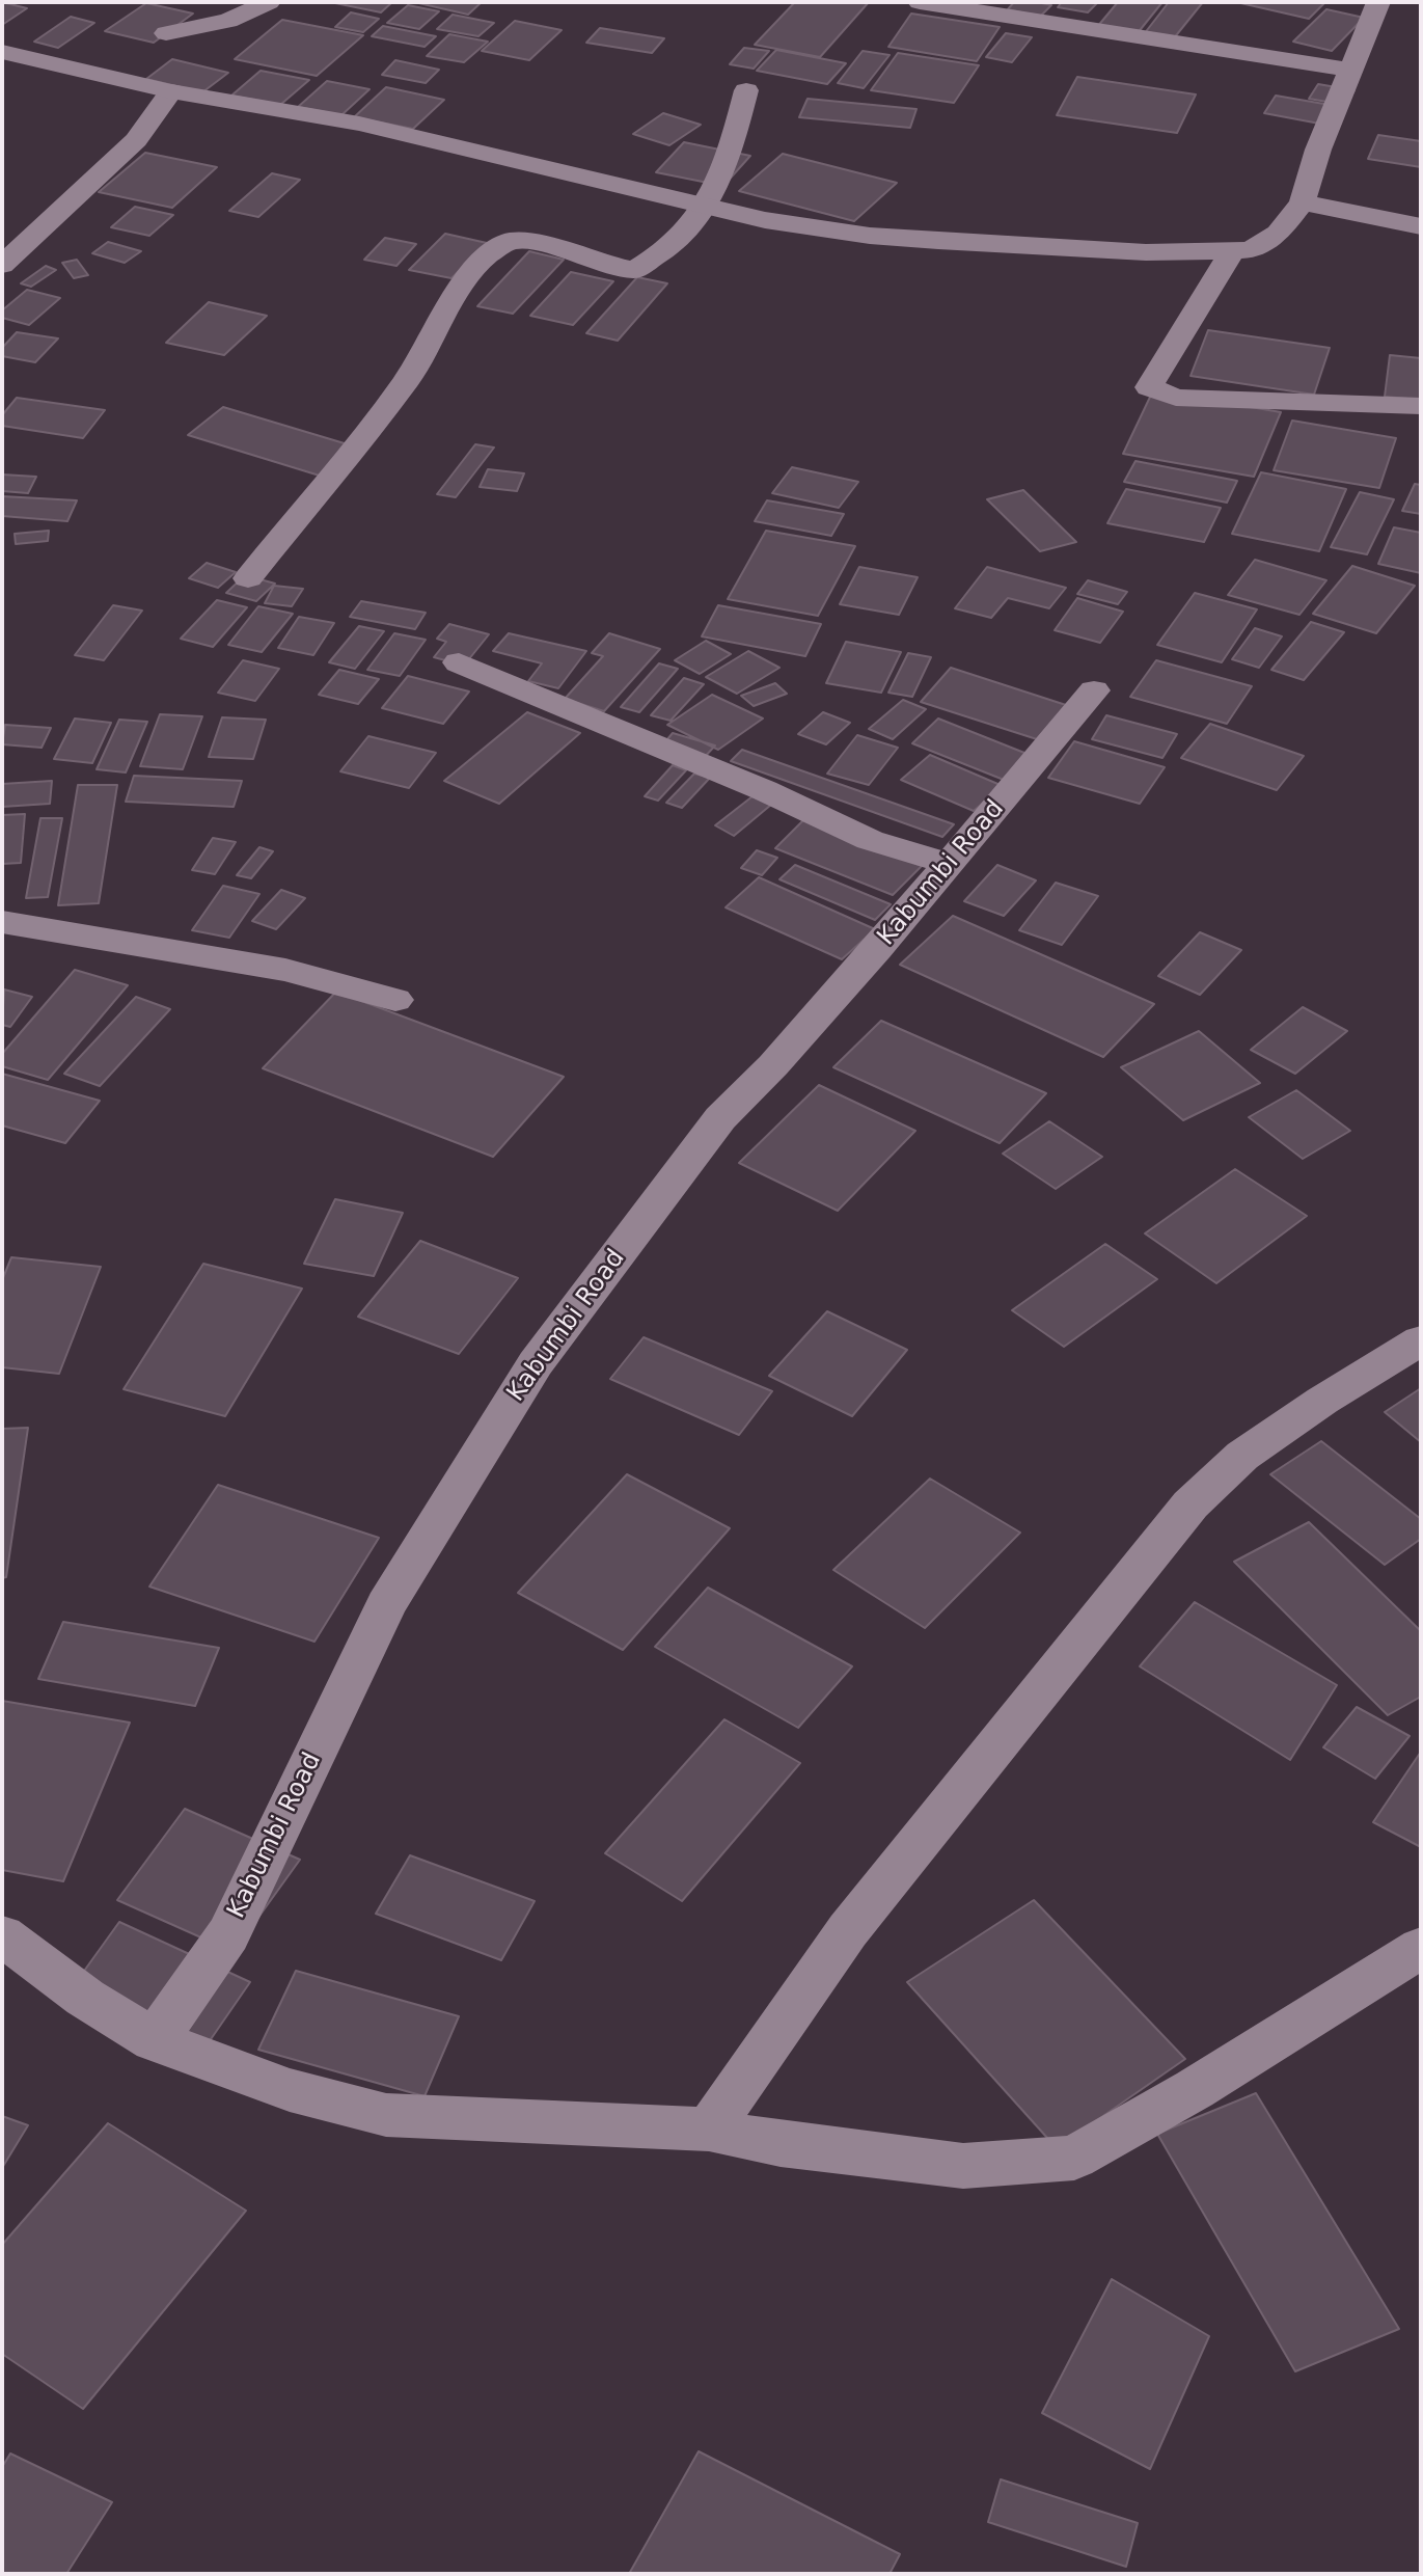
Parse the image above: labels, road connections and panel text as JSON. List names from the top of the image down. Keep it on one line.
{"streets":{"street":["Kabumbi Road"]}}
